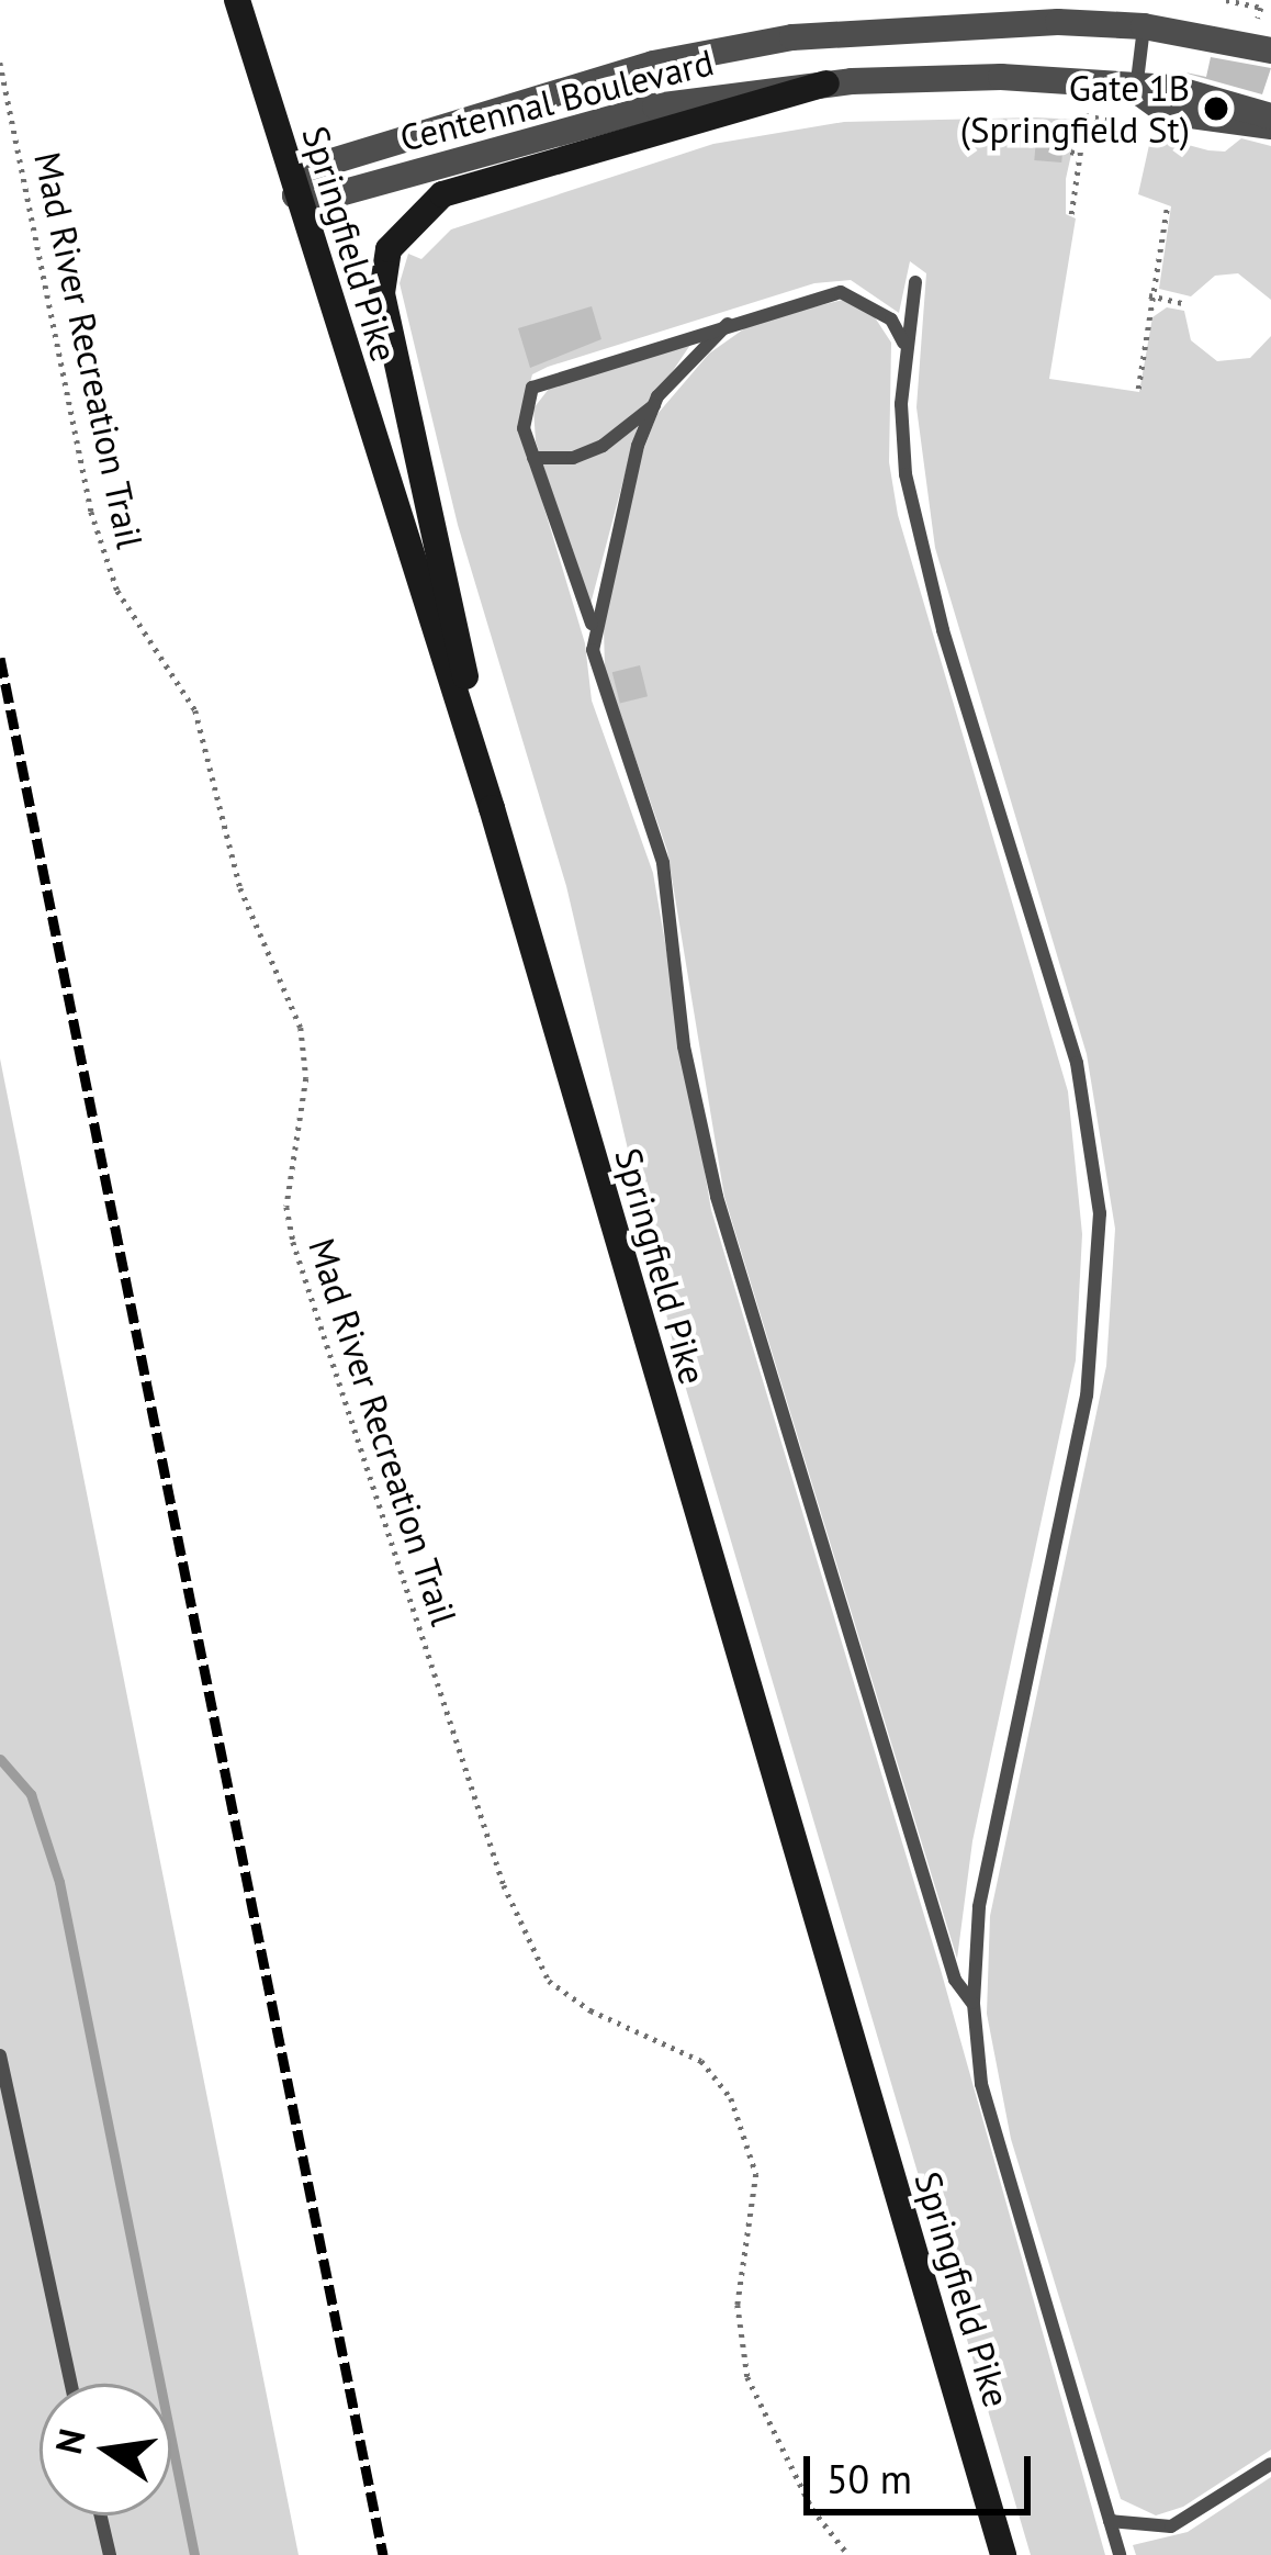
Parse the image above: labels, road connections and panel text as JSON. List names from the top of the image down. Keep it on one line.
{"streets":{"main road":["Springfield Pike"],"street":["Centennal Boulevard"],"path":["Mad River Recreation Trail"]},"crossings":[["Centennal Boulevard","Springfield Pike"]],"places":["Gate 1B (Springfield St)"],"scale_bar":"50 m","north":"left"}
